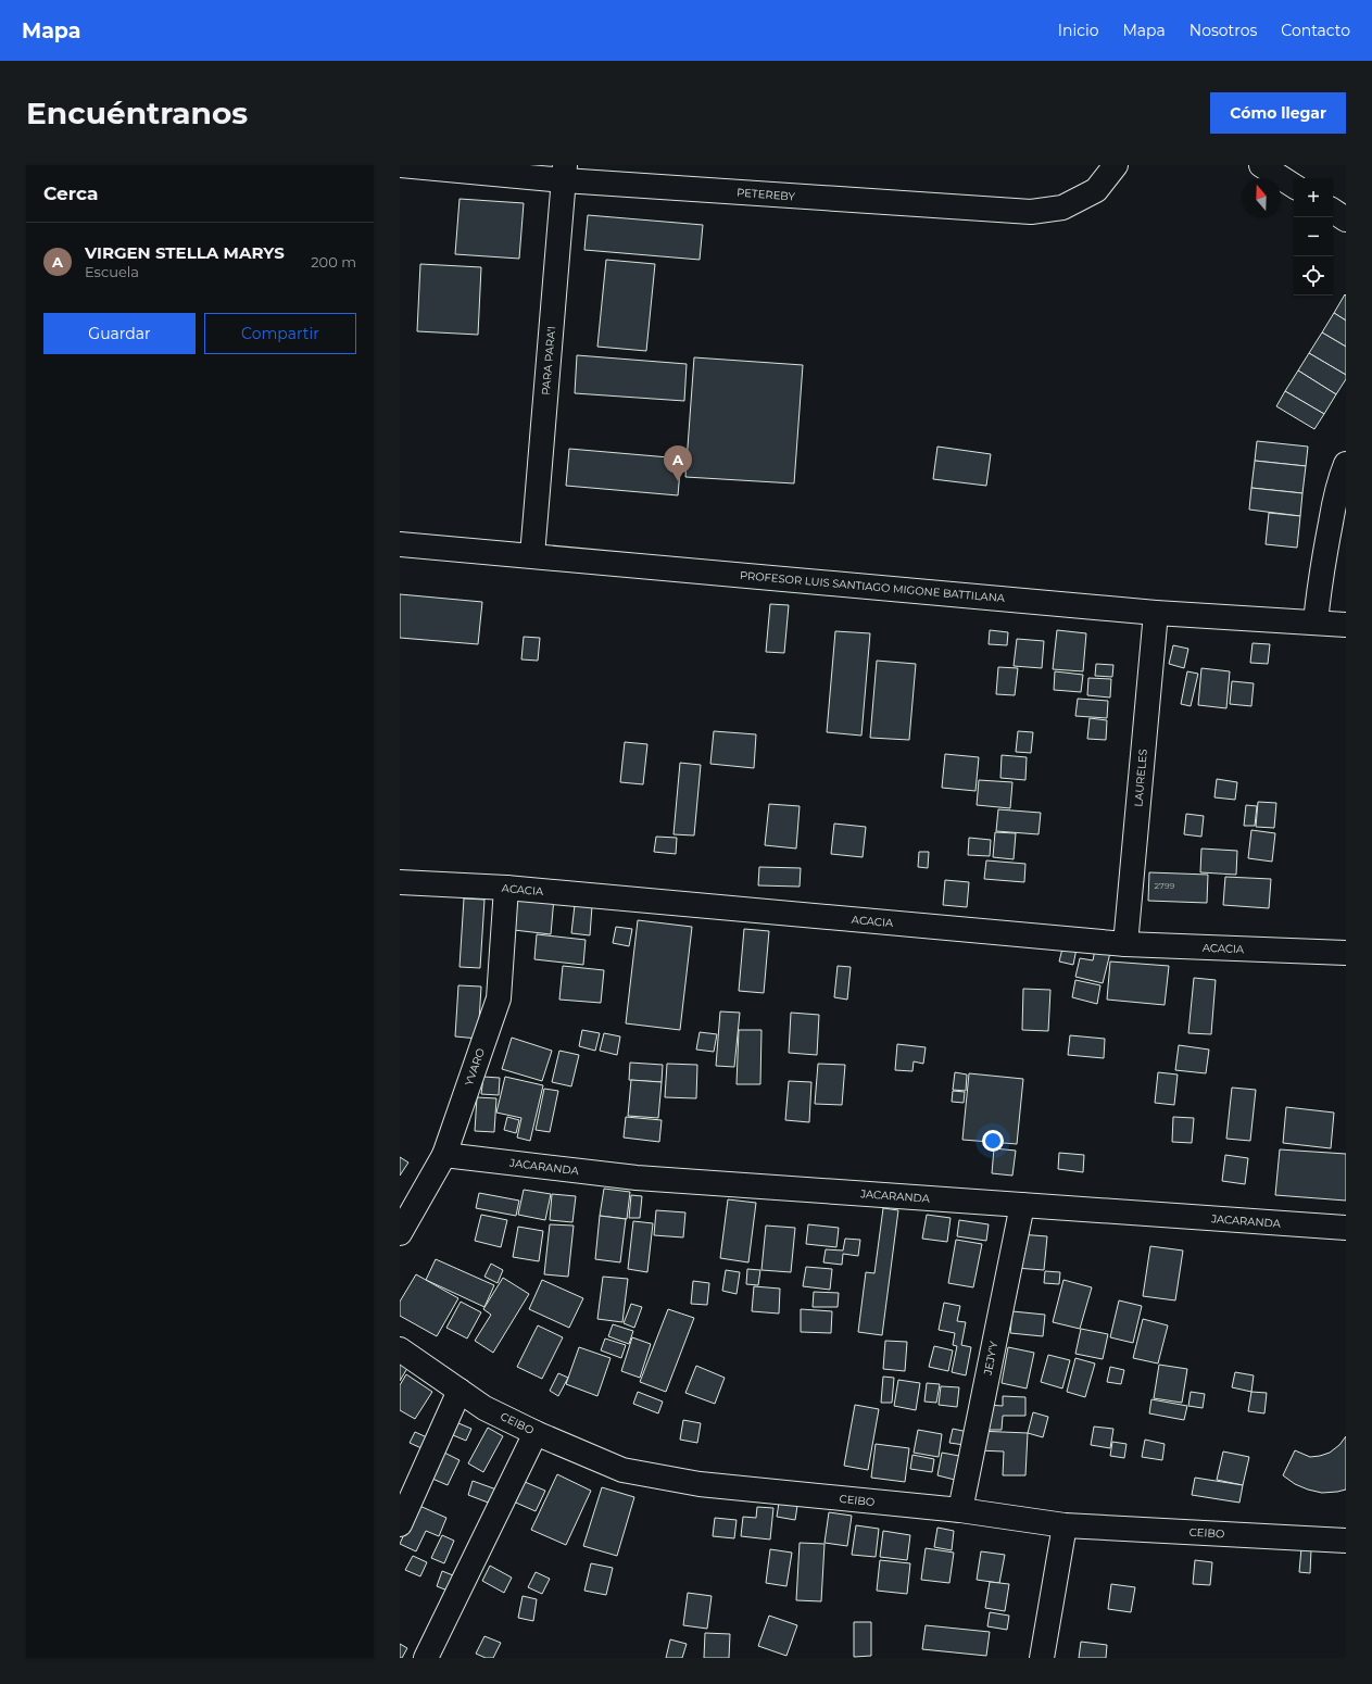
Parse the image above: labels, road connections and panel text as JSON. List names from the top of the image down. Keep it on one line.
{"streets":{"street":["PETEREBY","PARA PARA'I","PROFESOR LUIS SANTIAGO MIGONE BATTILANA","LAURELES","ACACIA","YVARO","JACARANDA","JEJY'Y","CEIBO"]},"crossings":[["PETEREBY","PARA PARA'I"],["PARA PARA'I","PROFESOR LUIS SANTIAGO MIGONE BATTILANA"],["PROFESOR LUIS SANTIAGO MIGONE BATTILANA","LAURELES"],["LAURELES","ACACIA"],["ACACIA","YVARO"],["YVARO","JACARANDA"],["JACARANDA","JEJY'Y"],["JEJY'Y","CEIBO"]],"house_numbers":["2799"],"north":"top","page":{"header":"Mapa","nav":["Inicio","Mapa","Nosotros","Contacto"],"buttons":["Cómo llegar",["Guardar","Compartir"]],"title":"Encuéntranos","heading":"Cerca","map_buttons":["+","−"],"list":[{"mark":"A","name":"VIRGEN STELLA MARYS","note":"Escuela","value":"200 m"}],"pins":"A"}}
